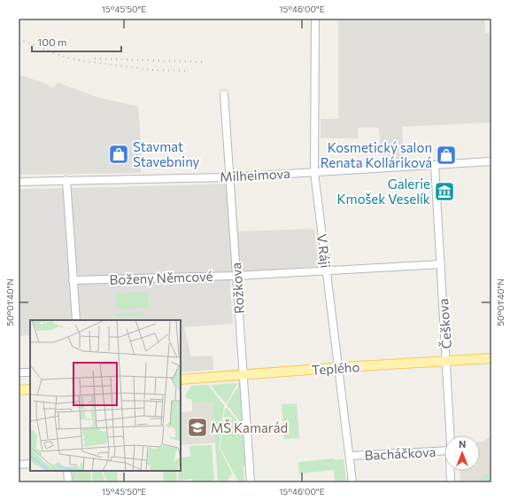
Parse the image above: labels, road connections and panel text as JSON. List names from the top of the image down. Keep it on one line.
{"streets":{"main road":["Teplého"],"street":["Milheimova","V Ráji","Boženy Němcové","Rožkova","Češkova","Bacháčkova"]},"crossings":[["Milheimova","V Ráji"],["Milheimova","Rožkova"],["Milheimova","Češkova"],["V Ráji","Boženy Němcové"],["V Ráji","Teplého"],["V Ráji","Bacháčkova"],["Boženy Němcové","Rožkova"],["Boženy Němcové","Češkova"],["Rožkova","Teplého"],["Češkova","Teplého"]],"places":{"shop":["Stavmat Stavebniny","Kosmetický salon Renata Kolláriková"],"museum":["Galerie Kmošek Veselík"],"school or university":["MŠ Kamarád"]},"scale_bar":"100 m","north":"top","coordinates":["15°45'50\"E","15°46'00\"E","50°01'40\"N"]}
